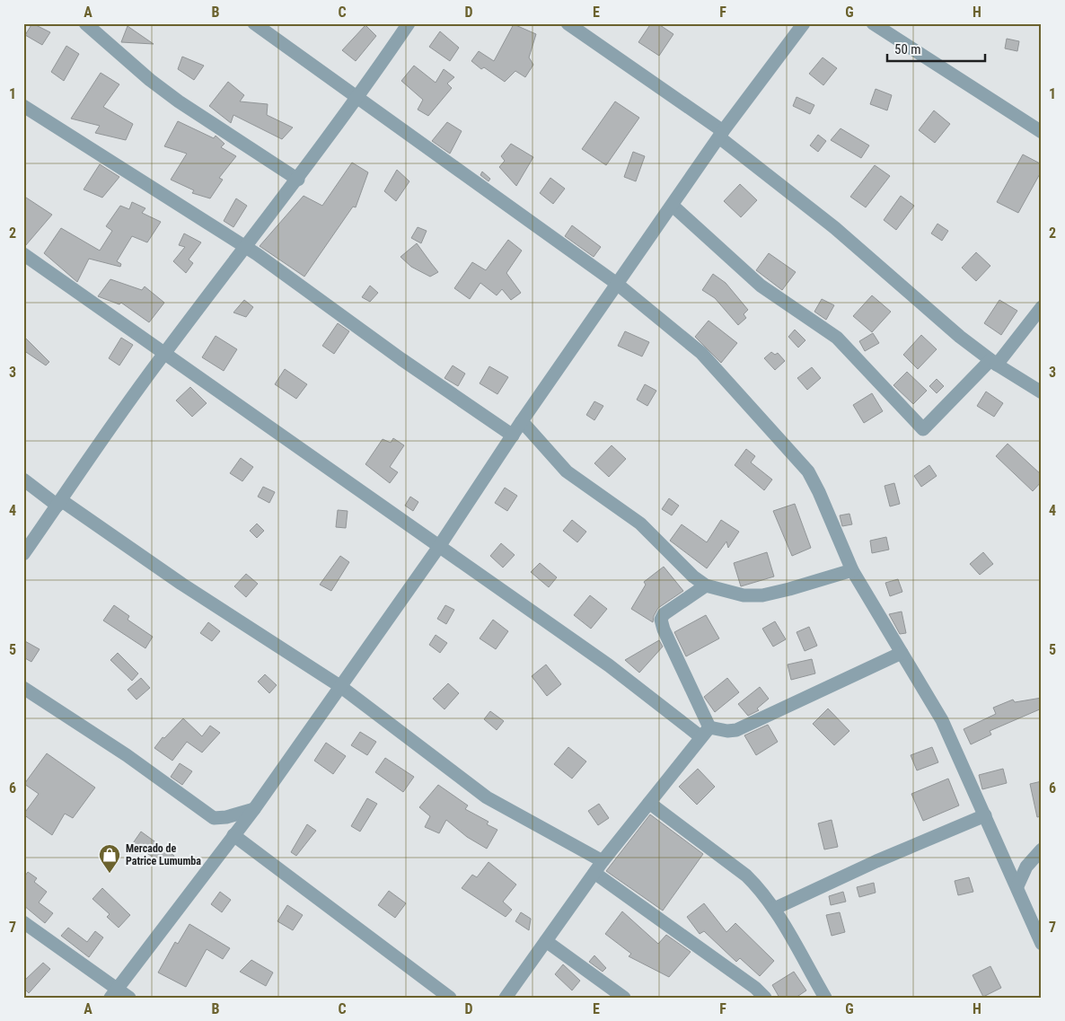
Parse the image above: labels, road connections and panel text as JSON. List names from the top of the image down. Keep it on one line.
{"places":{"shop":["Mercado de Patrice Lumumba"]},"scale_bar":"50 m","grid":{"columns":["A","B","C","D","E","F","G","H"],"rows":["1","2","3","4","5","6","7"]}}
